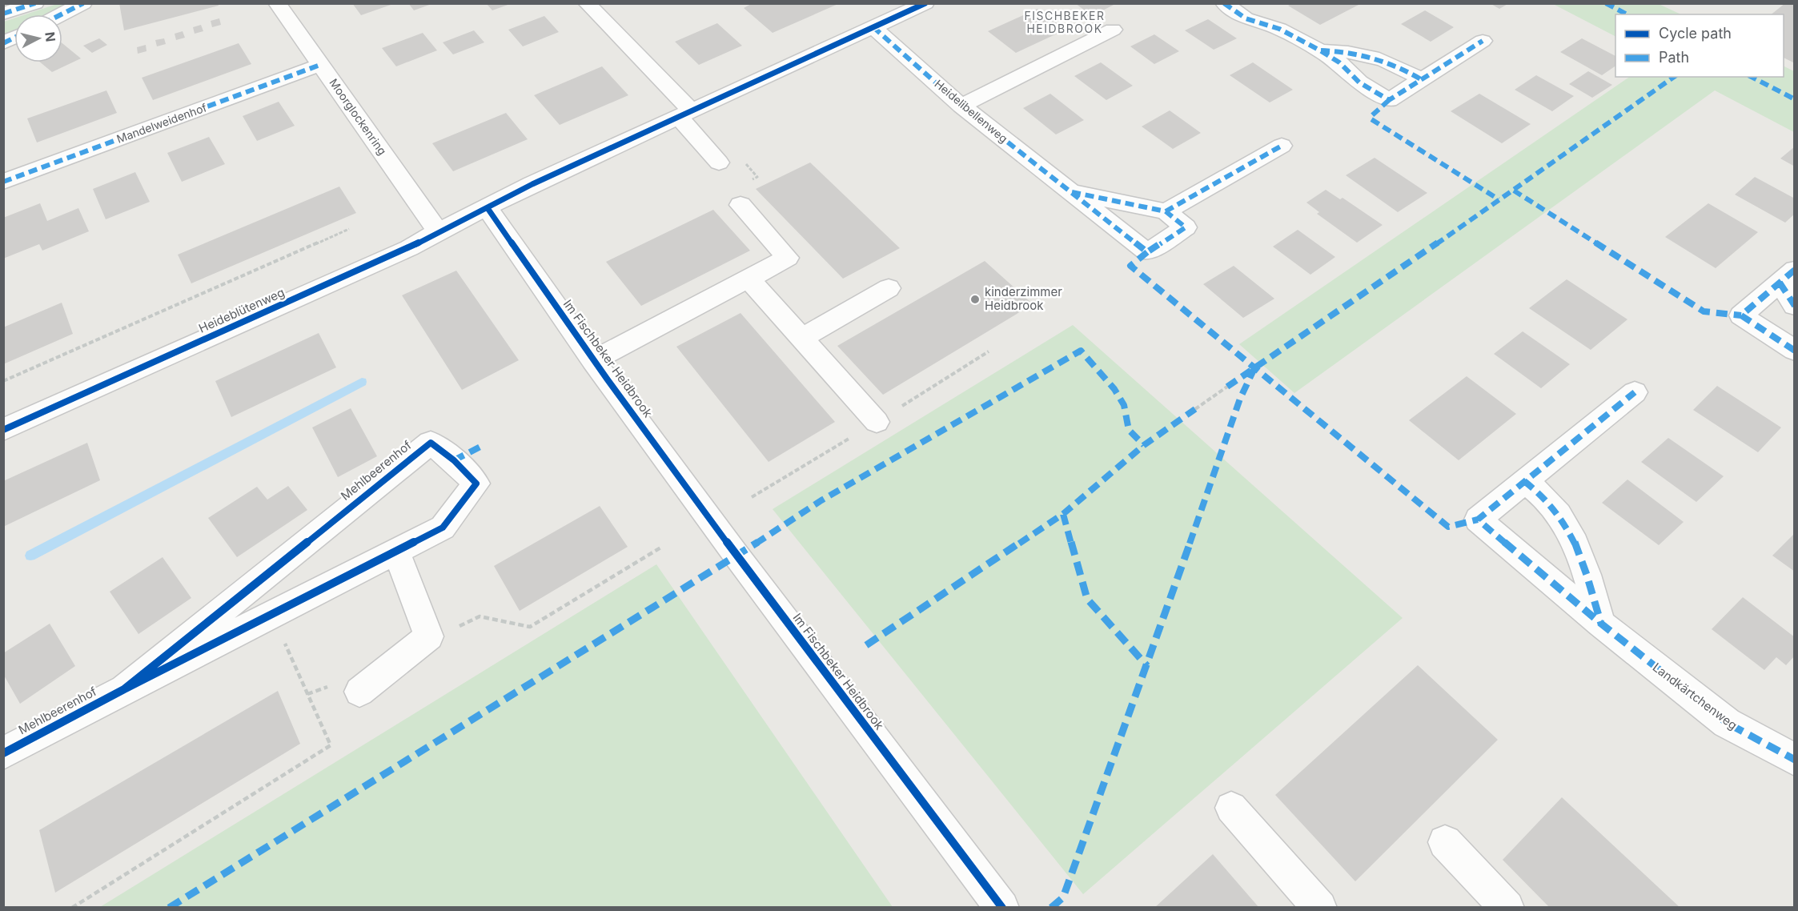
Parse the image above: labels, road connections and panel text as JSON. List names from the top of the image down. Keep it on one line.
{"streets":{"street":["Heidelibellenweg","Moorglockenring","Mandelweidenhof","Heideblütenweg","Im Fischbeker Heidbrook","Mehlbeerenhof","Landkärtchenweg"]},"crossings":[["Moorglockenring","Mandelweidenhof"],["Moorglockenring","Heideblütenweg"],["Heideblütenweg","Im Fischbeker Heidbrook"]],"districts":["FISCHBEKER HEIDBROOK"],"places":["kinderzimmer Heidbrook"],"legend":["Cycle path","Path"],"north":"right"}
